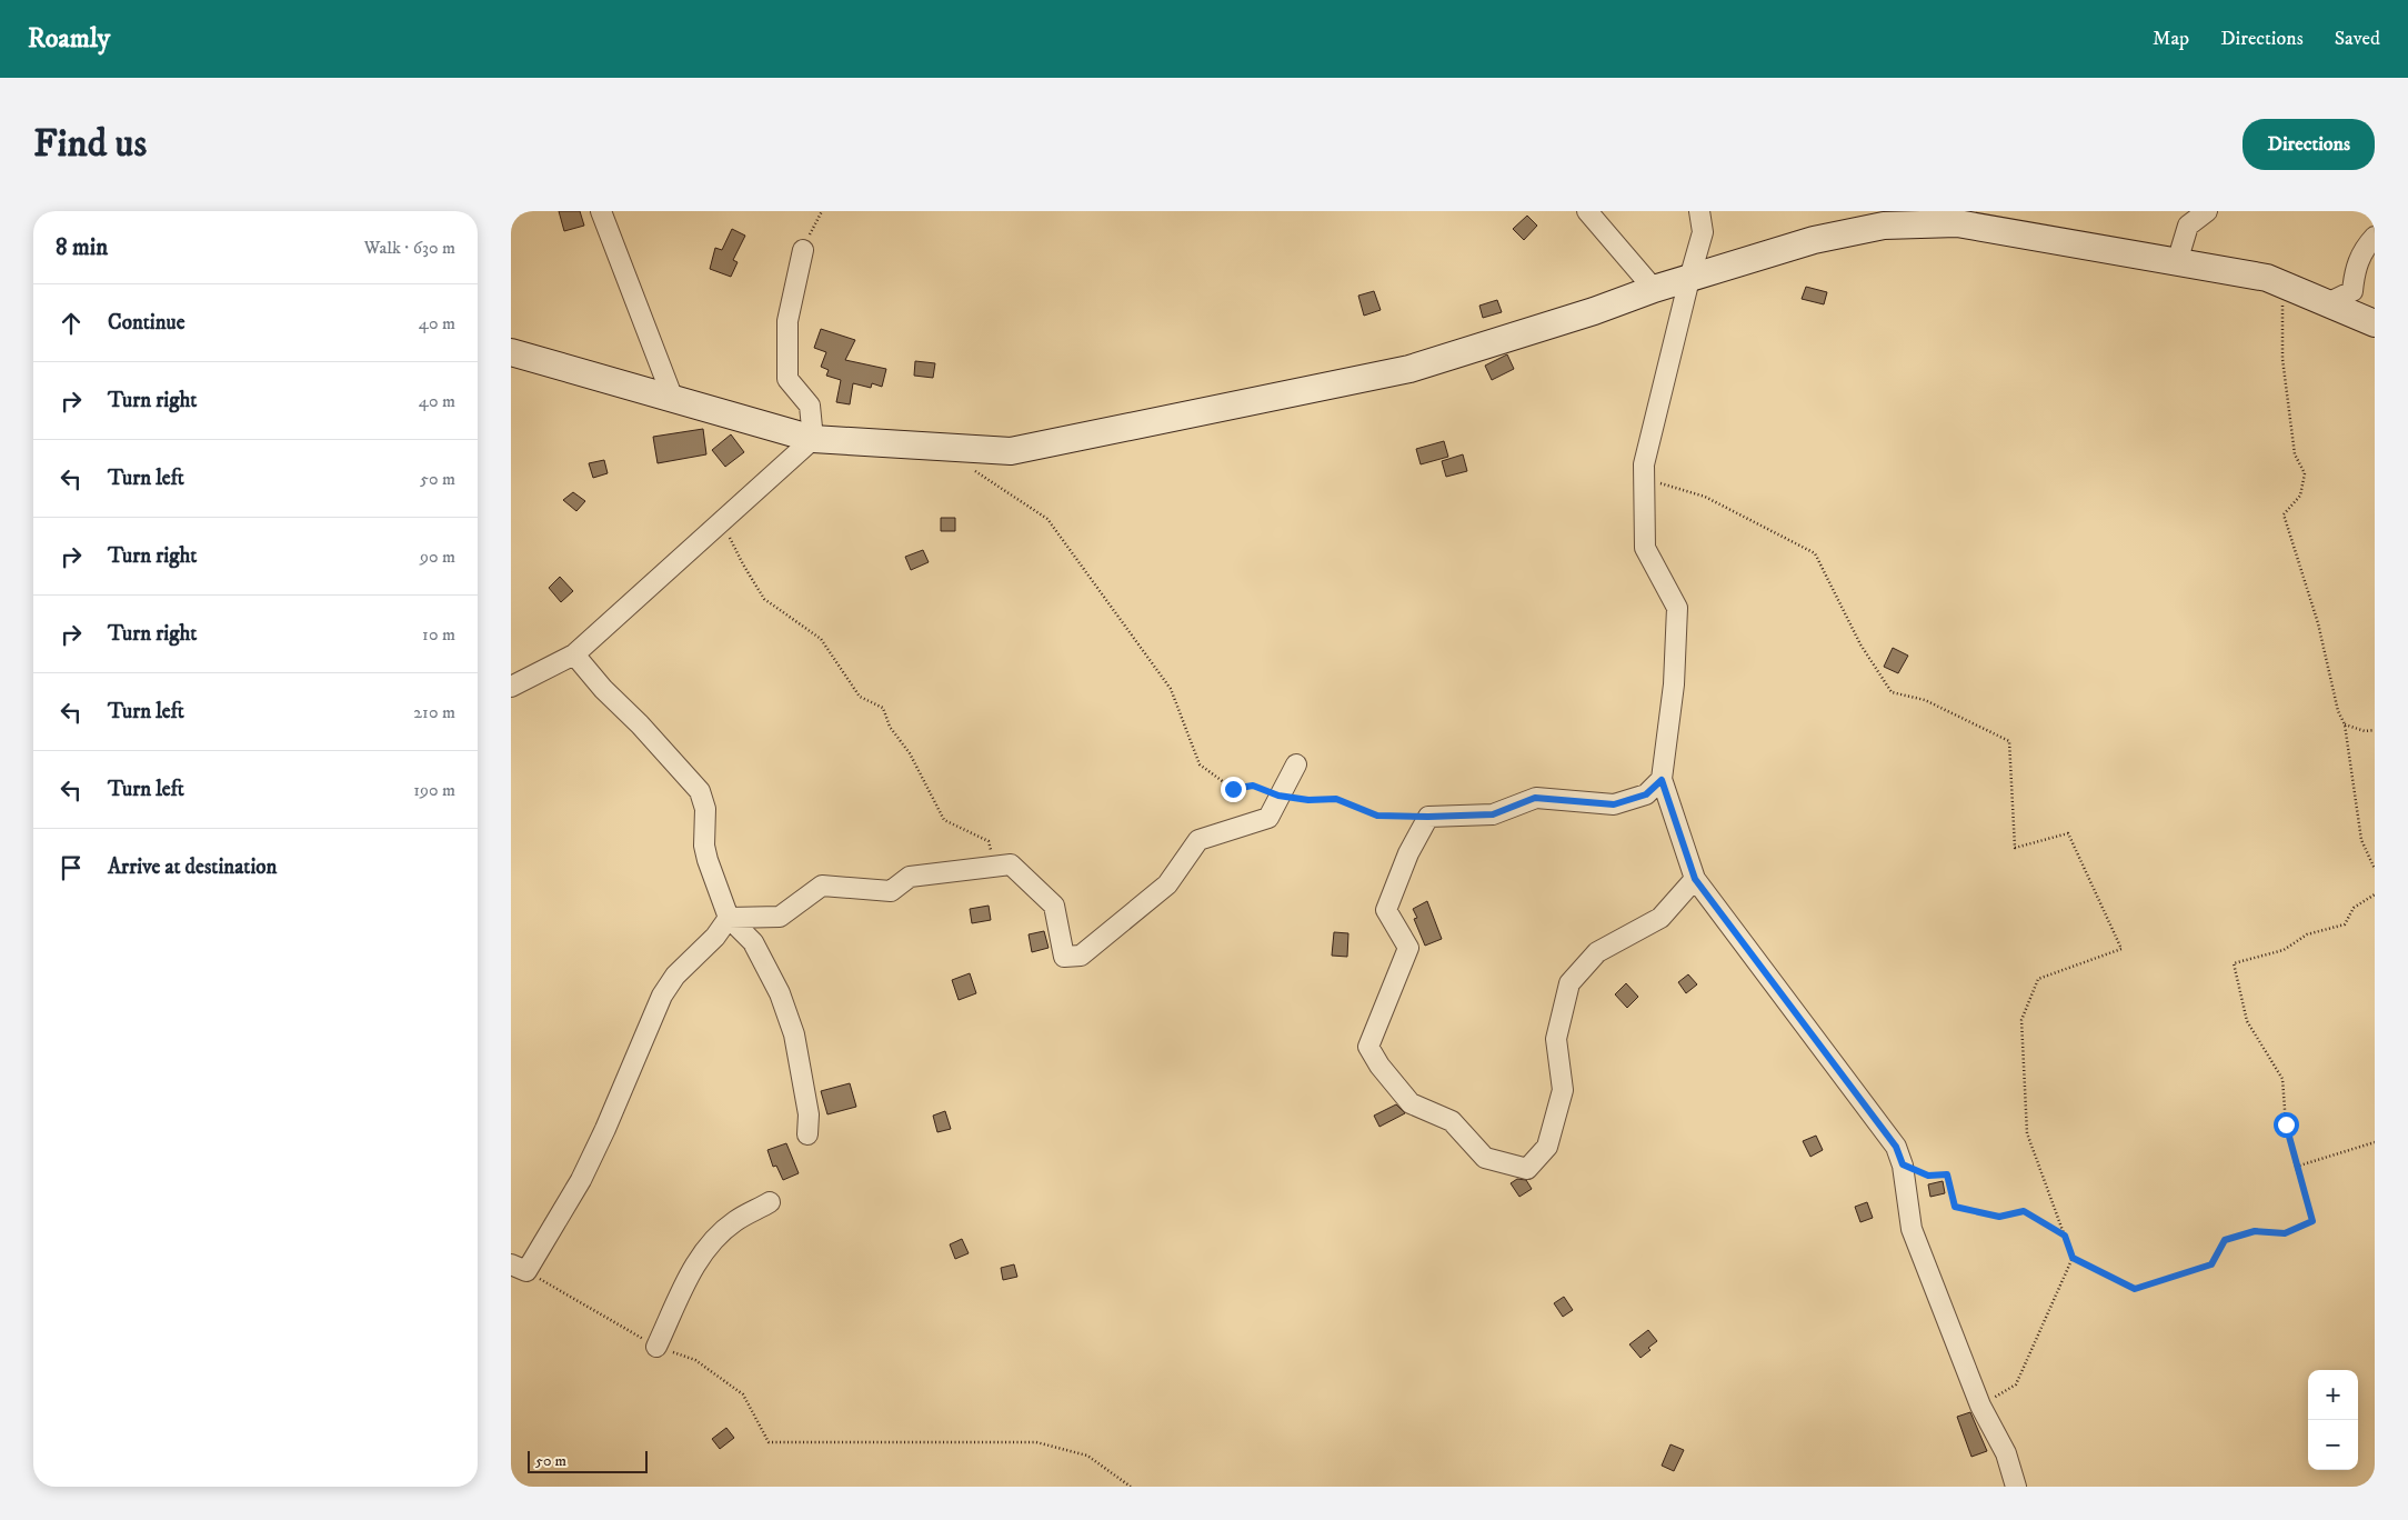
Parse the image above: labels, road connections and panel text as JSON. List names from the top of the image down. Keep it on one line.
{"scale_bar":"50 m","page":{"header":"Roamly","nav":["Map","Directions","Saved"],"buttons":"Directions","title":"Find us","heading":["8 min","Walk · 630 m"],"list":[["Continue","40 m"],["Turn right","40 m"],["Turn left","50 m"],["Turn right","90 m"],["Turn right","10 m"],["Turn left","210 m"],["Turn left","190 m"],"Arrive at destination"],"map_buttons":["+","−"],"scale":"50 m"}}
